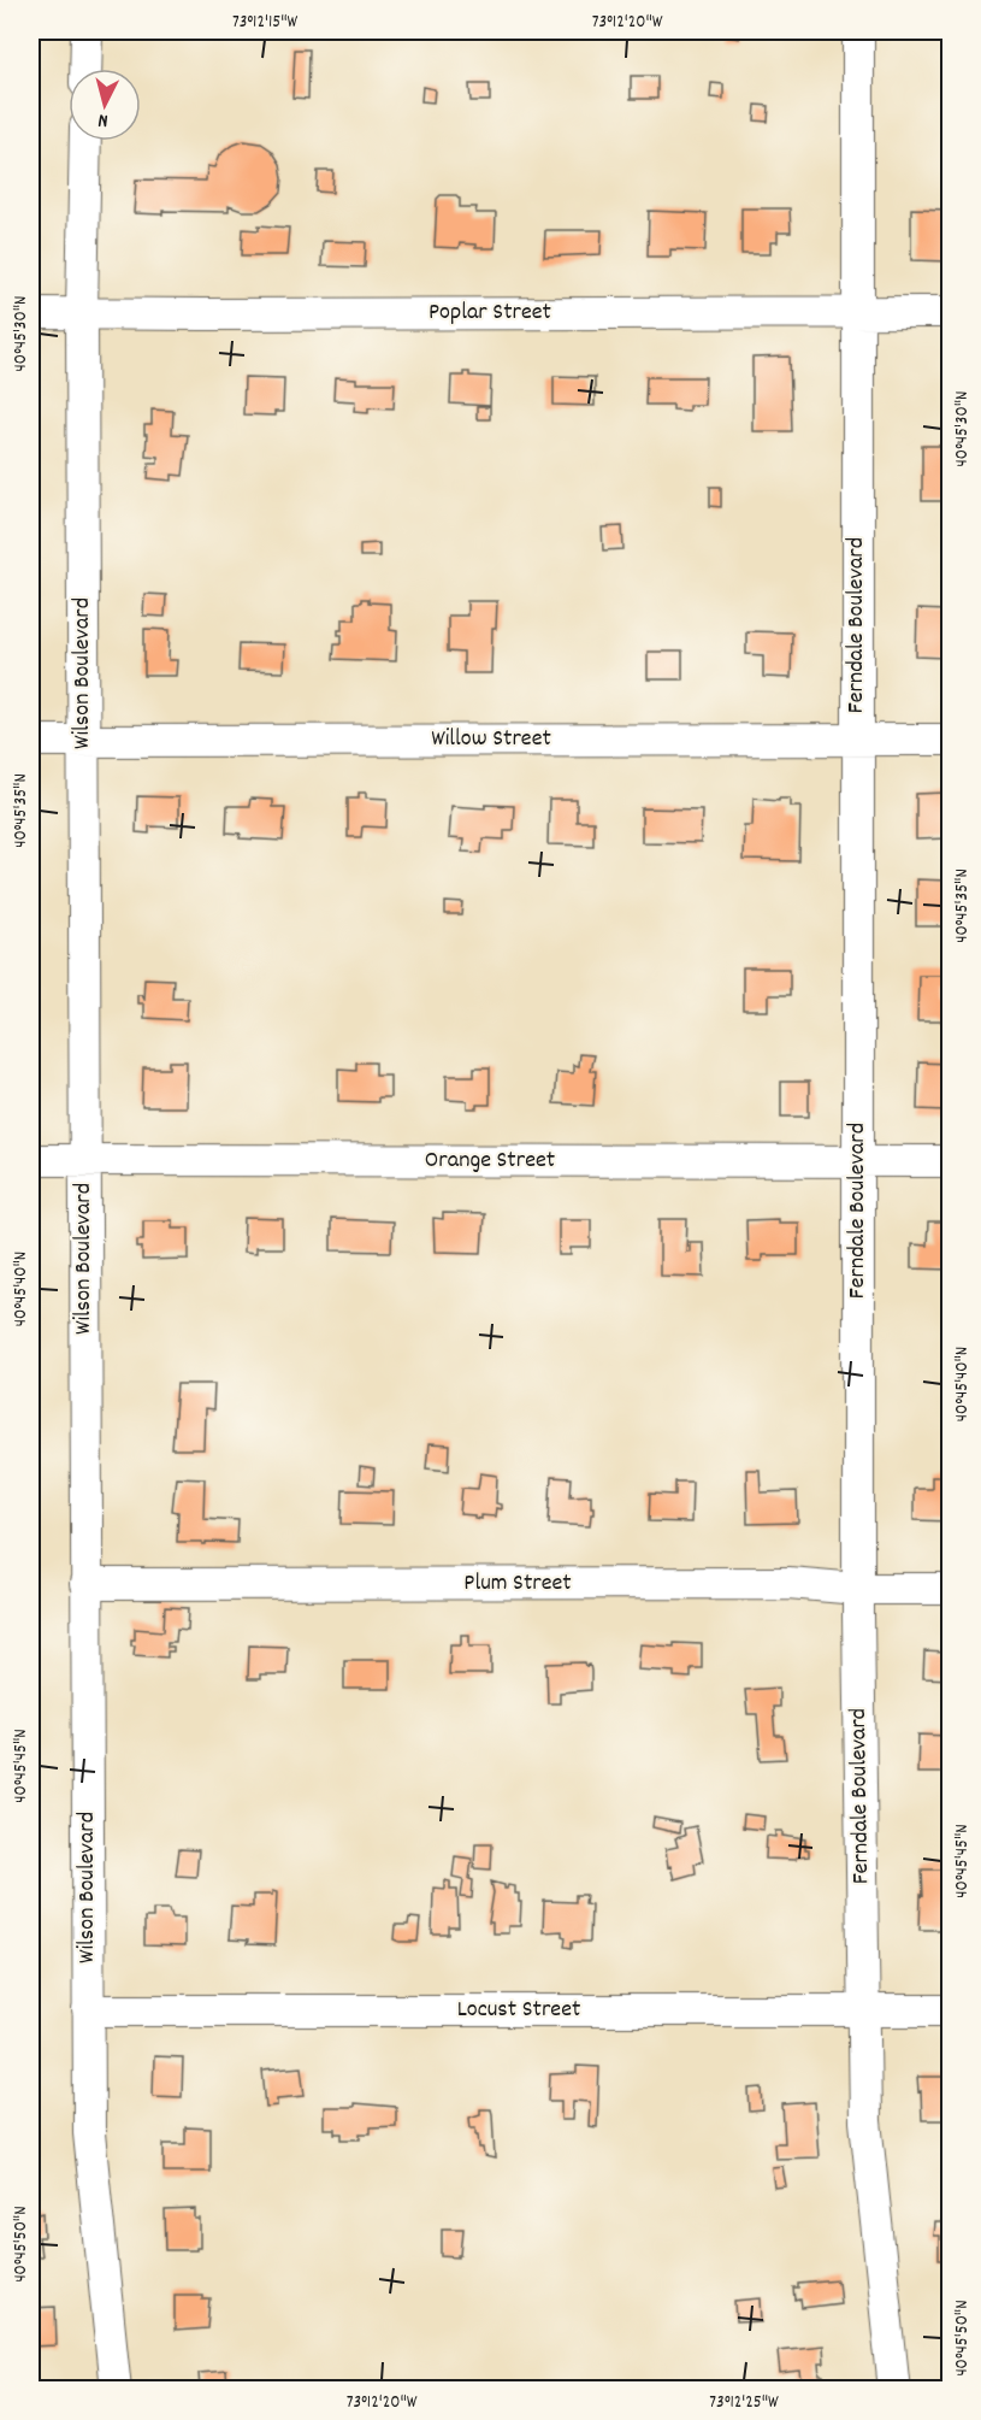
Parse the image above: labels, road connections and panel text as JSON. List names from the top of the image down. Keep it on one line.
{"streets":{"street":["Poplar Street","Ferndale Boulevard","Wilson Boulevard","Willow Street","Orange Street","Plum Street","Locust Street"]},"crossings":[["Poplar Street","Ferndale Boulevard"],["Poplar Street","Wilson Boulevard"],["Ferndale Boulevard","Willow Street"],["Ferndale Boulevard","Orange Street"],["Ferndale Boulevard","Plum Street"],["Ferndale Boulevard","Locust Street"],["Wilson Boulevard","Willow Street"],["Wilson Boulevard","Orange Street"],["Wilson Boulevard","Plum Street"],["Wilson Boulevard","Locust Street"]],"north":"bottom","coordinates":["73°12'15\"W","73°12'20\"W","40°45'30\"N","40°45'35\"N","40°45'40\"N","40°45'45\"N","40°45'50\"N","73°12'25\"W"]}
